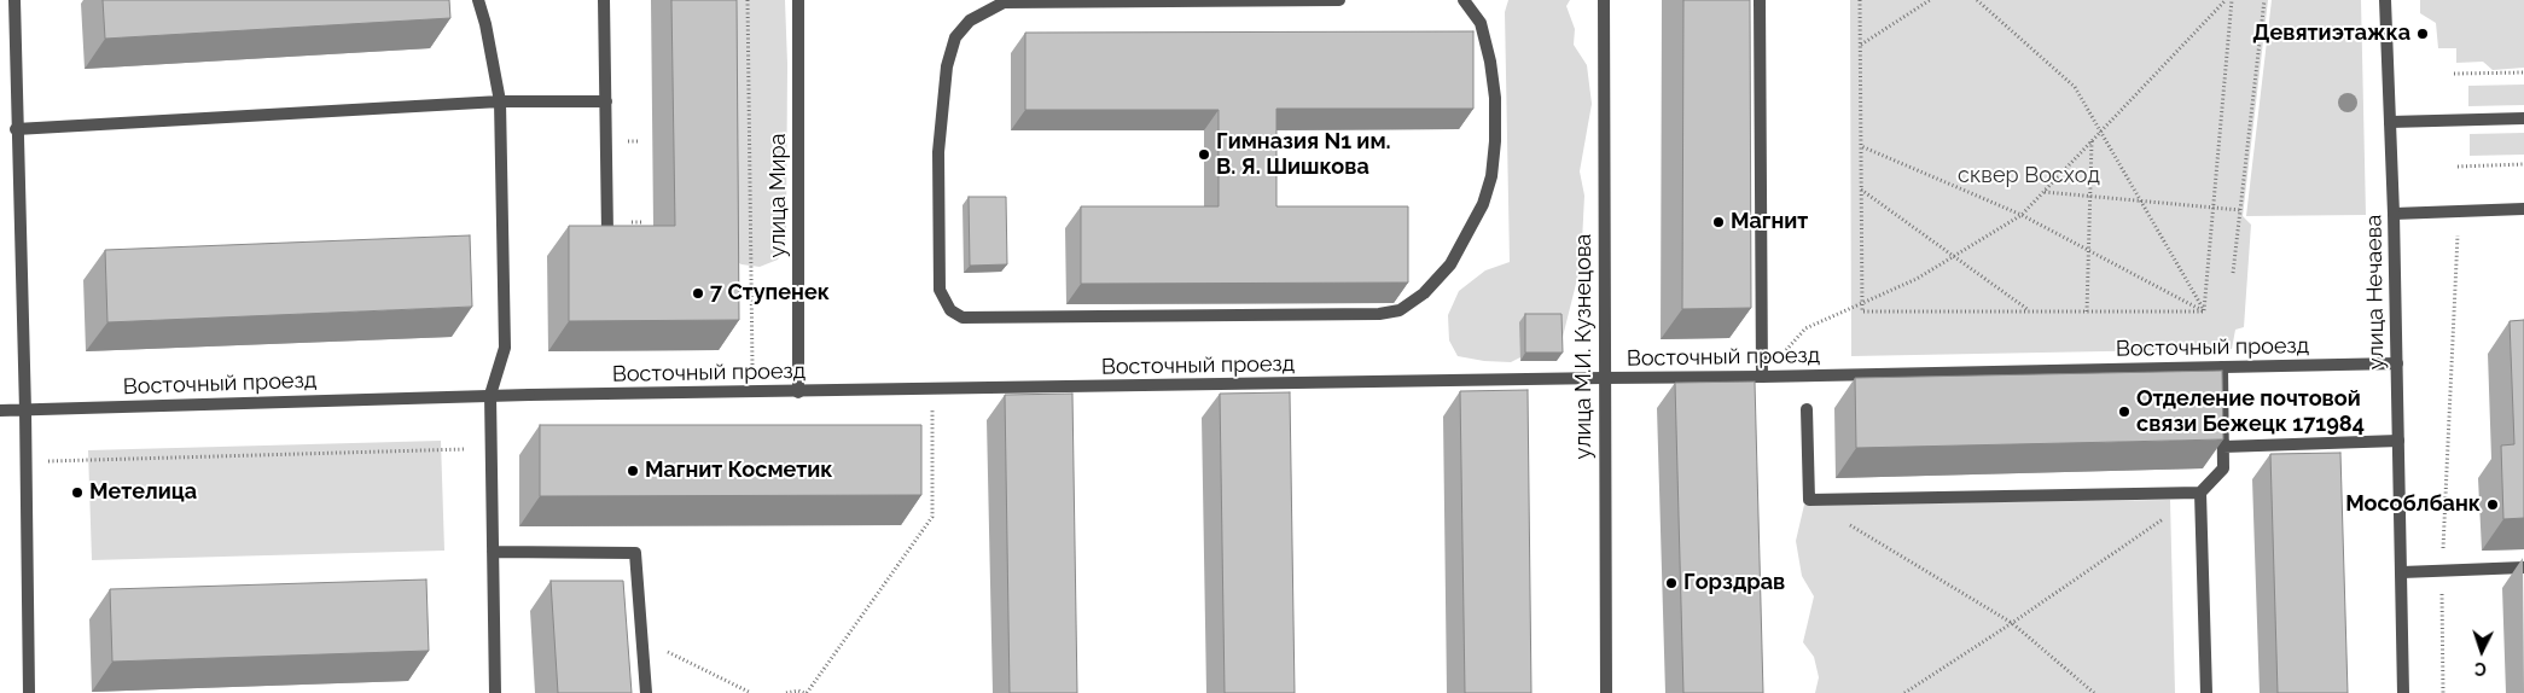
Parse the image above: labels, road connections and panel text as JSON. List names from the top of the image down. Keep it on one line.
{"streets":{"street":["улица Мира","улица Нечаева","улица М.И. Кузнецова","Восточный проезд"]},"crossings":[["улица Мира","Восточный проезд"],["улица Нечаева","Восточный проезд"],["улица М.И. Кузнецова","Восточный проезд"]],"parks":["сквер Восход"],"places":["Девятиэтажка","Гимназия N1 им. В. Я. Шишкова","Магнит","7 Ступенек","Отделение почтовой связи Бежецк 171984","Магнит Косметик","Метелица","Мособлбанк","Горздрав"],"north":"bottom"}
